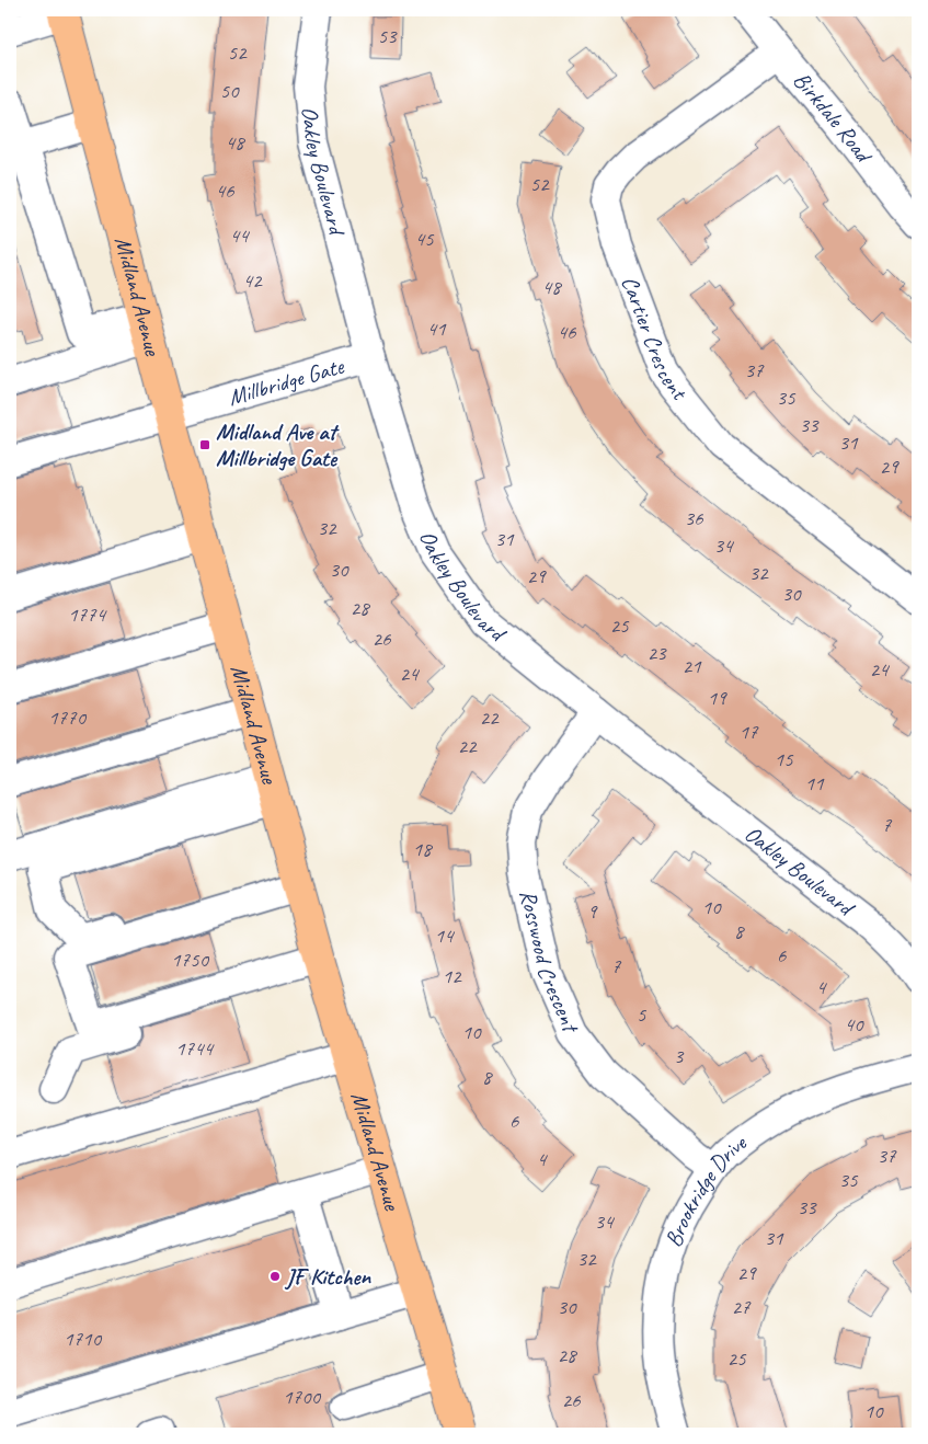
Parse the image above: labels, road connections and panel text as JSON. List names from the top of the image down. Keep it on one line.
{"streets":{"main road":["Midland Avenue"],"street":["Birkdale Road","Oakley Boulevard","Cartier Crescent","Millbridge Gate","Rosswood Crescent","Brookridge Drive"]},"crossings":[["Birkdale Road","Cartier Crescent"],["Oakley Boulevard","Millbridge Gate"],["Oakley Boulevard","Rosswood Crescent"],["Midland Avenue","Millbridge Gate"],["Rosswood Crescent","Brookridge Drive"]],"places":{"transit":["Midland Ave at Millbridge Gate"],"other":["JF Kitchen"]},"house_numbers":["53","52","50","48","52","46","44","45","42","48","41","46","37","35","33","31","29","36","32","31","34","30","32","29","30","28","1774","25","26","23","21","24","24","19","1770","22","17","22","15","11","7","18","10","9","8","14","6","1750","7","12","4","5","40","10","1744","3","8","6","37","4","35","33","34","31","32","29","30","27","1710","28","25","1700","26","10"]}
